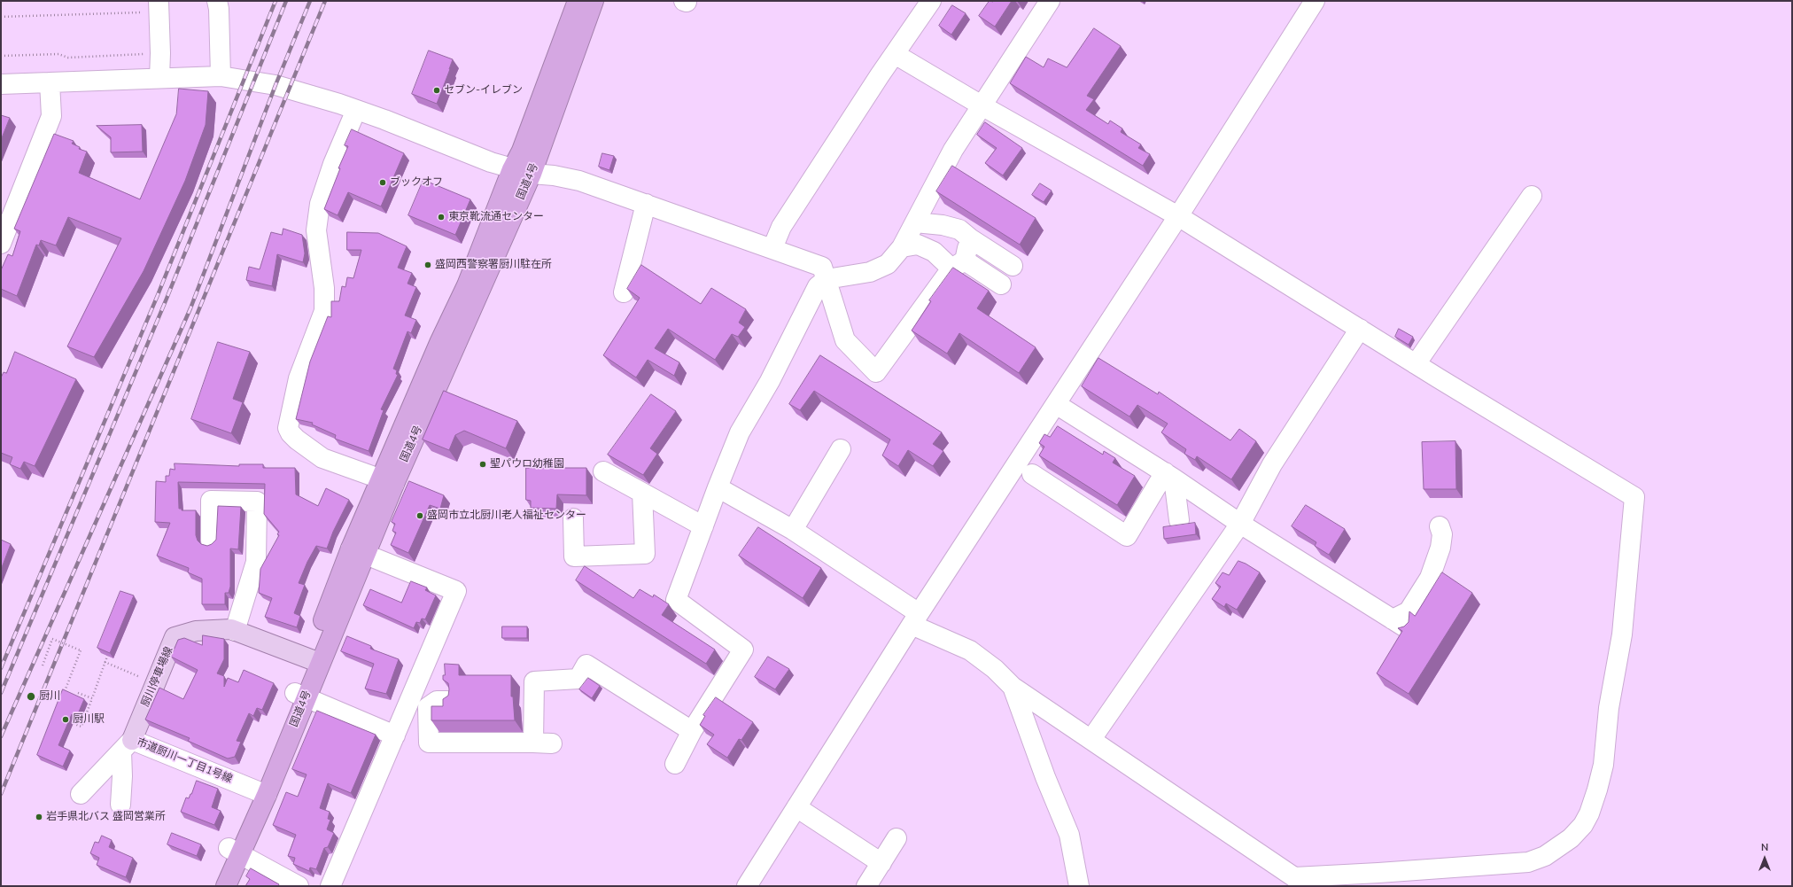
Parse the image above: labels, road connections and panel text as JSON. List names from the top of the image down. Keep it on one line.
{"streets":{"highway":["国道4号"],"main road":["厨川停車場線"],"street":["市道厨川一丁目1号線"]},"crossings":[["国道4号","厨川停車場線"],["国道4号","市道厨川一丁目1号線"],["厨川停車場線","市道厨川一丁目1号線"]],"places":["セブン-イレブン","ブックオフ","東京靴流通センター","盛岡西警察署厨川駐在所","聖パウロ幼稚園","盛岡市立北厨川老人福祉センター","厨川","厨川駅","岩手県北バス 盛岡営業所"],"north":"top"}
